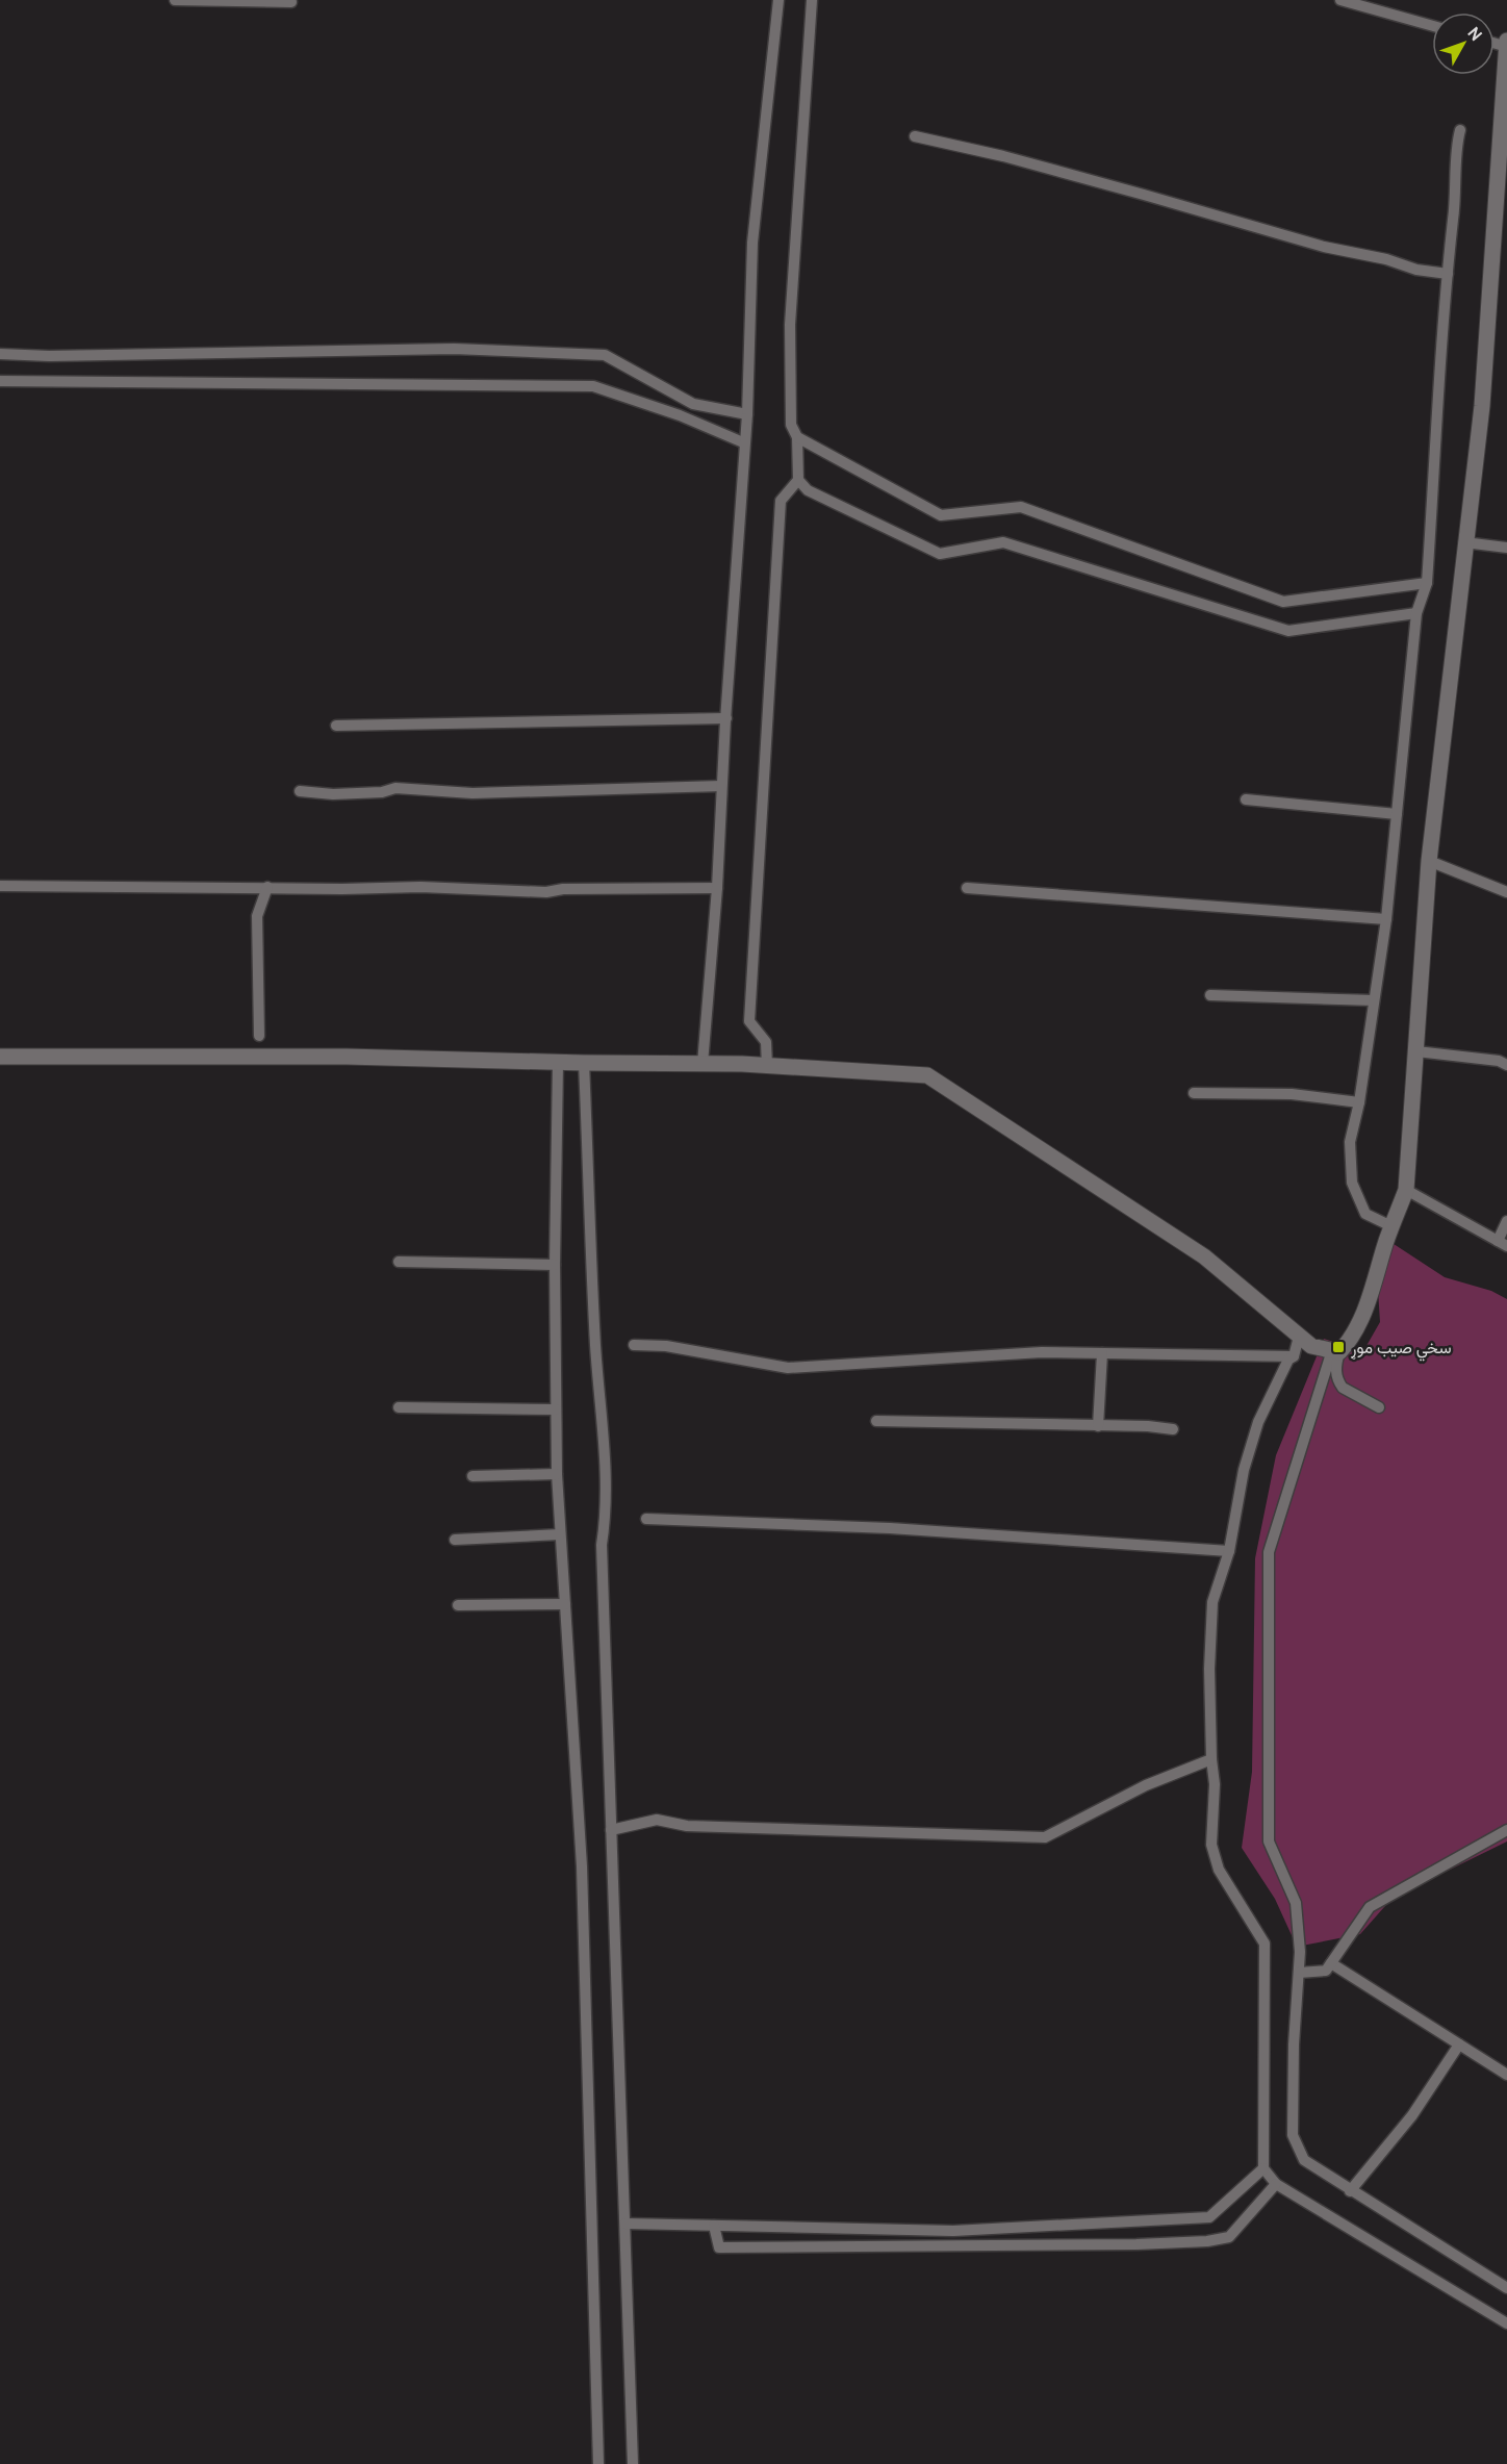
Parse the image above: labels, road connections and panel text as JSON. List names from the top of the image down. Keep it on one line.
{"places":{"transit":["سخي صیب موړ"]},"north":"top right"}
